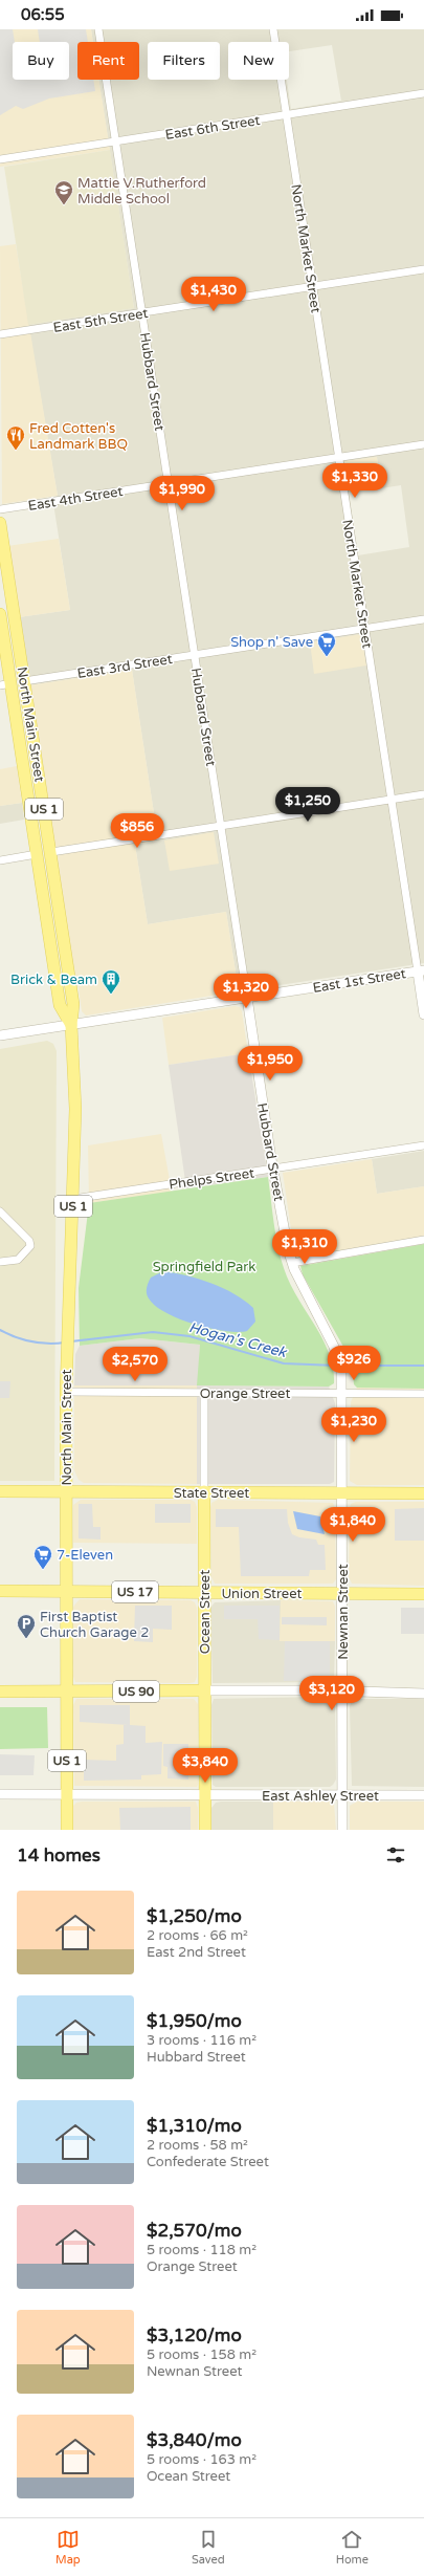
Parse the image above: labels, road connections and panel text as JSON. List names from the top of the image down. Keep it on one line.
{"streets":{"main road":["North Main Street","US 1","State Street","US 17","Union Street","Ocean Street","US 90"],"street":["East 6th Street","North Market Street","East 5th Street","Hubbard Street","East 4th Street","East 3rd Street","East 1st Street","Phelps Street","Orange Street","Newnan Street","East Ashley Street"]},"crossings":[["East 6th Street","North Market Street"],["East 6th Street","Hubbard Street"],["North Market Street","East 5th Street"],["North Market Street","East 4th Street"],["North Market Street","East 3rd Street"],["North Market Street","East 1st Street"],["East 5th Street","Hubbard Street"],["Hubbard Street","East 4th Street"],["Hubbard Street","East 3rd Street"],["Hubbard Street","East 1st Street"],["Hubbard Street","Phelps Street"],["Hubbard Street","Orange Street"],["Hubbard Street","Newnan Street"],["East 3rd Street","North Main Street"],["North Main Street","East 1st Street"],["North Main Street","Phelps Street"],["North Main Street","Orange Street"],["North Main Street","State Street"],["North Main Street","Union Street"],["North Main Street","US 90"],["North Main Street","East Ashley Street"],["Orange Street","Ocean Street"],["Orange Street","Newnan Street"],["State Street","Ocean Street"],["State Street","Newnan Street"],["Union Street","Ocean Street"],["Union Street","Newnan Street"],["Ocean Street","US 90"],["Ocean Street","East Ashley Street"],["Newnan Street","East Ashley Street"]],"water":["Hogan's Creek"],"parks":["Springfield Park"],"places":{"school or university":["Mattie V.Rutherford Middle School"],"restaurant":["Fred Cotten's Landmark BBQ"],"supermarket":["Shop n' Save","7-Eleven"],"building":["Brick & Beam"],"parking":["First Baptist Church Garage 2"]},"page":{"status":"06:55","chip":["Buy","Rent","Filters","New"],"price":["$1,430","$1,330","$1,990","$1,250","$856","$1,320","$1,950","$1,310","$926","$2,570","$1,230","$1,840","$3,120","$3,840"],"heading":"14 homes","list":[{"name":"$1,250/mo","note":"2 rooms · 66 m² · East 2nd Street"},{"name":"$1,950/mo","note":"3 rooms · 116 m² · Hubbard Street"},{"name":"$1,310/mo","note":"2 rooms · 58 m² · Confederate Street"},{"name":"$2,570/mo","note":"5 rooms · 118 m² · Orange Street"},{"name":"$3,120/mo","note":"5 rooms · 158 m² · Newnan Street"},{"name":"$3,840/mo","note":"5 rooms · 163 m² · Ocean Street"}],"tabs":["Map","Saved","Home"]}}
